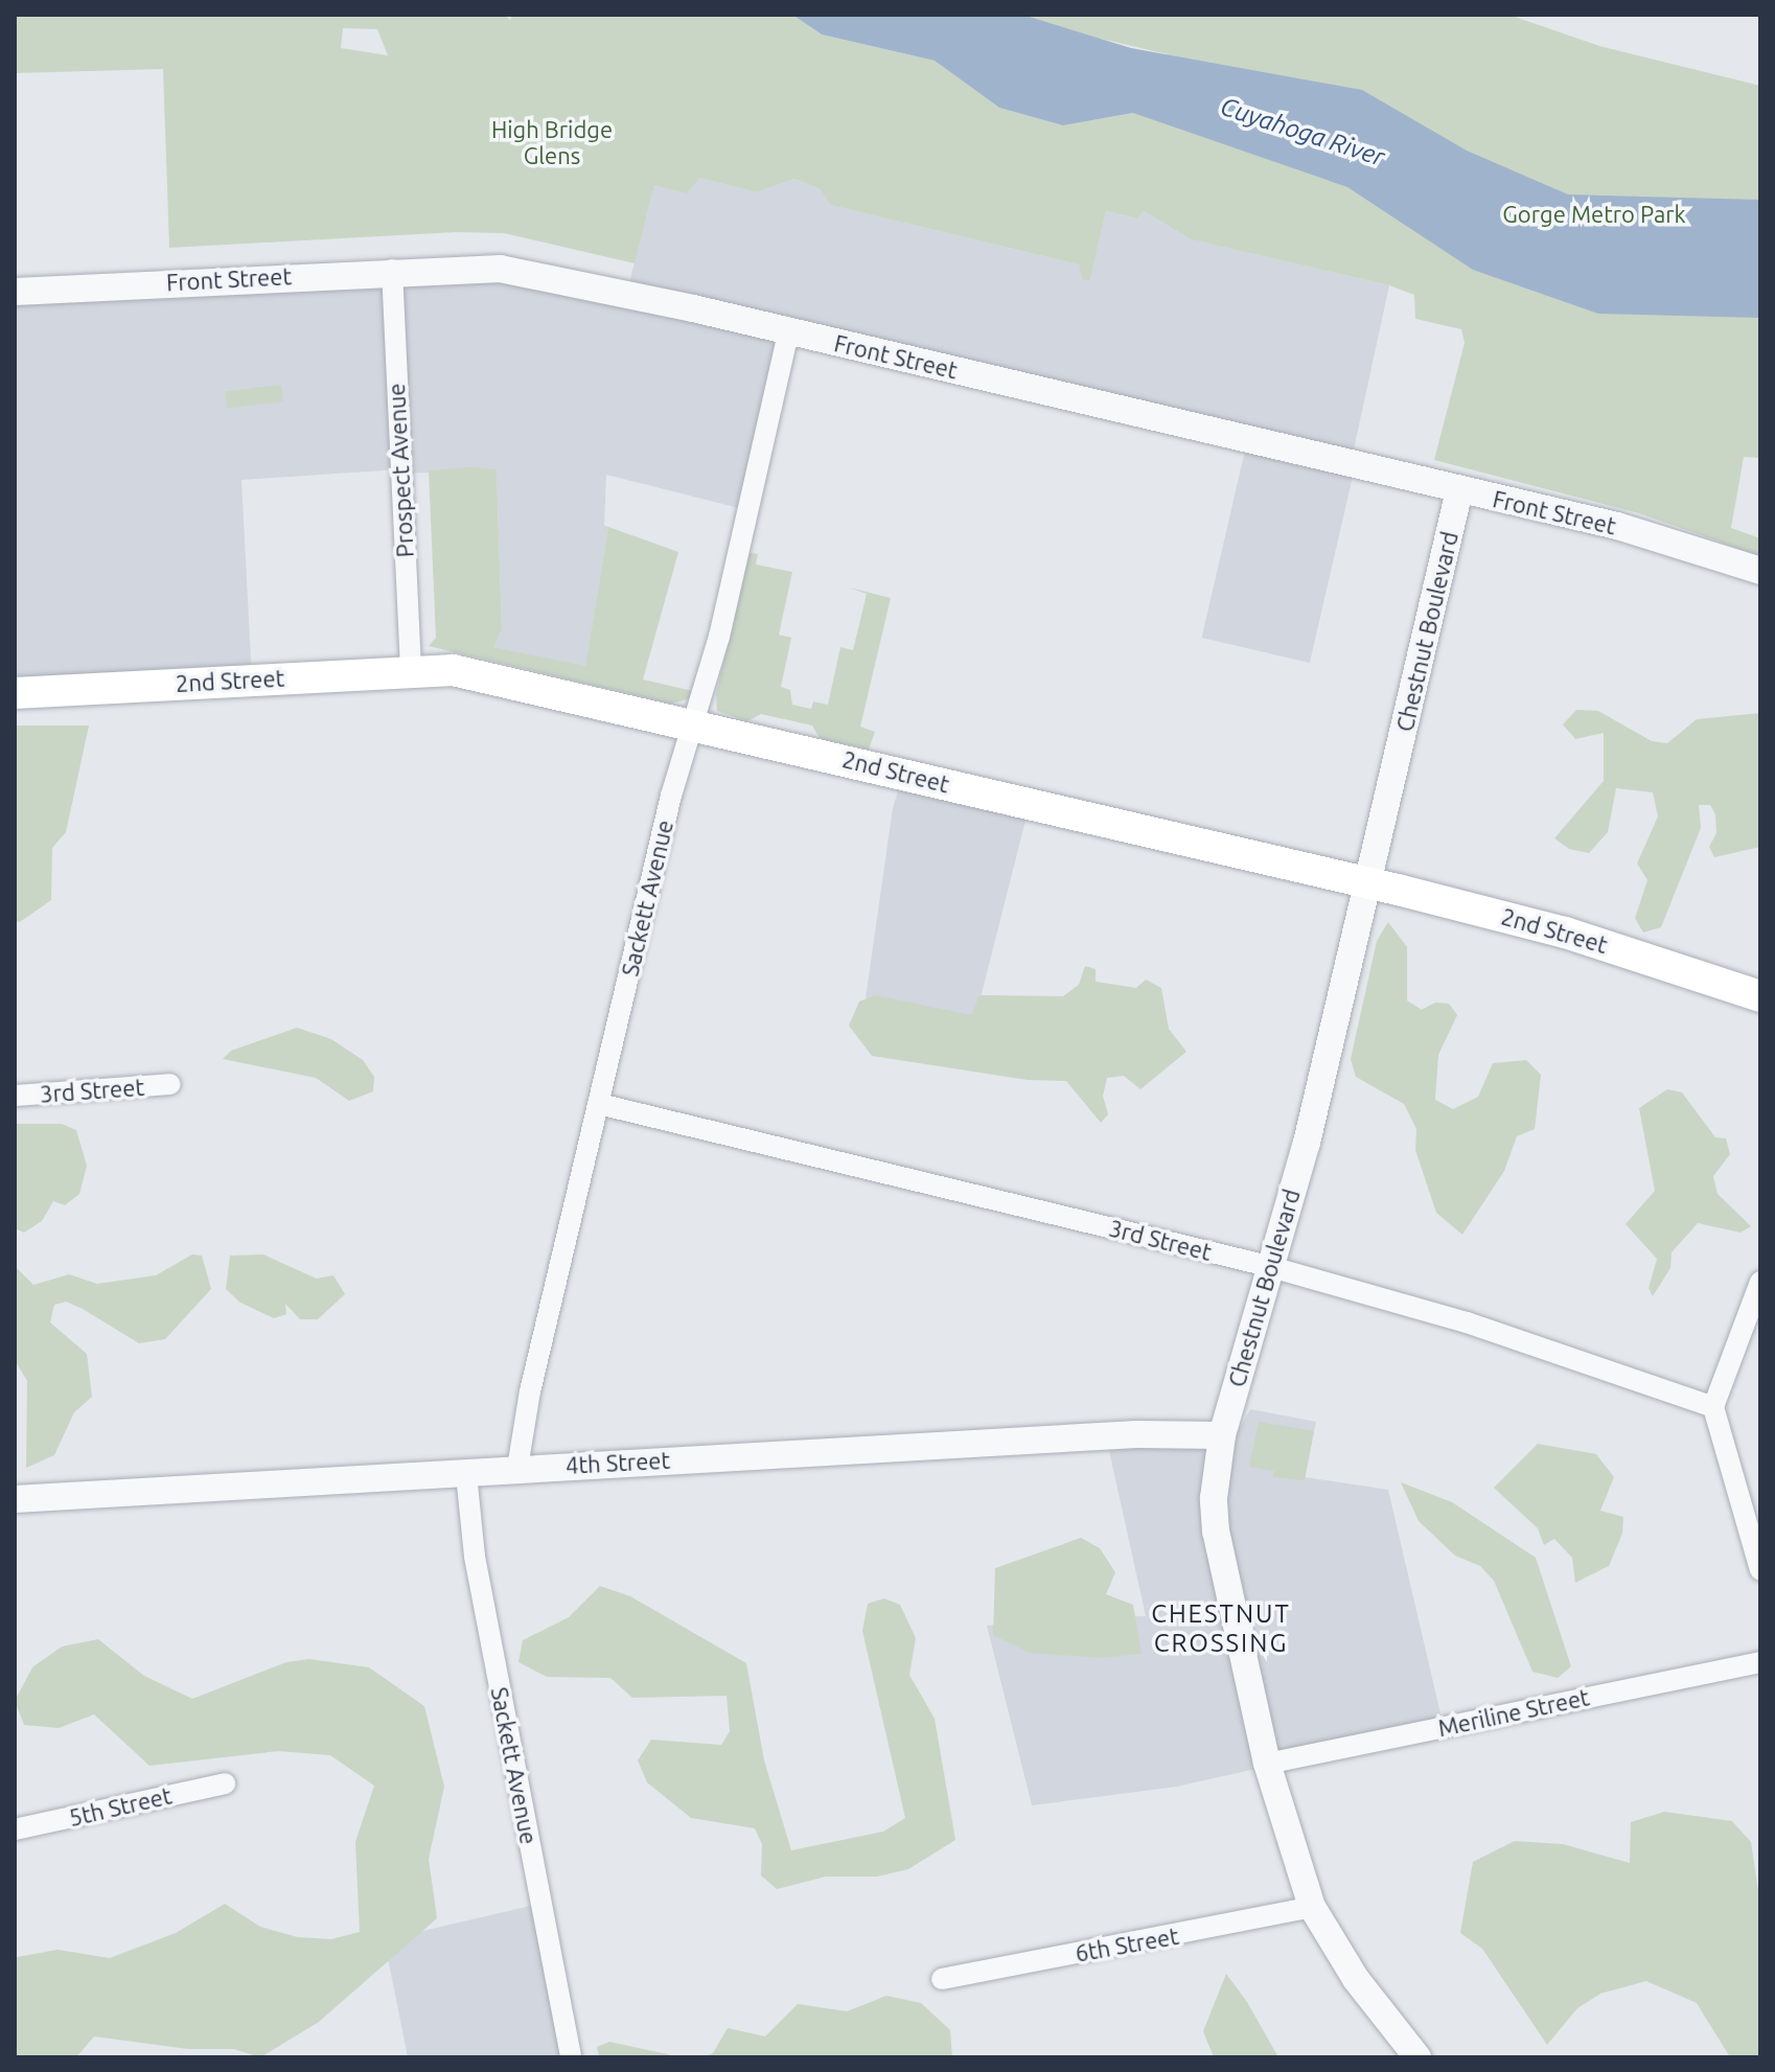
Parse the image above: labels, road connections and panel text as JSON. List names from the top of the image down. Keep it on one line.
{"streets":{"main road":["2nd Street"],"street":["Front Street","Prospect Avenue","Chestnut Boulevard","Sackett Avenue","3rd Street","4th Street","Meriline Street","5th Street","6th Street"]},"crossings":[["Front Street","Prospect Avenue"],["Front Street","Chestnut Boulevard"],["Front Street","Sackett Avenue"],["Prospect Avenue","2nd Street"],["Chestnut Boulevard","2nd Street"],["Chestnut Boulevard","3rd Street"],["Chestnut Boulevard","4th Street"],["Chestnut Boulevard","Meriline Street"],["Chestnut Boulevard","6th Street"],["2nd Street","Sackett Avenue"],["Sackett Avenue","3rd Street"],["Sackett Avenue","4th Street"]],"districts":["CHESTNUT CROSSING"],"water":["Cuyahoga River"],"parks":["High Bridge Glens","Gorge Metro Park"]}
